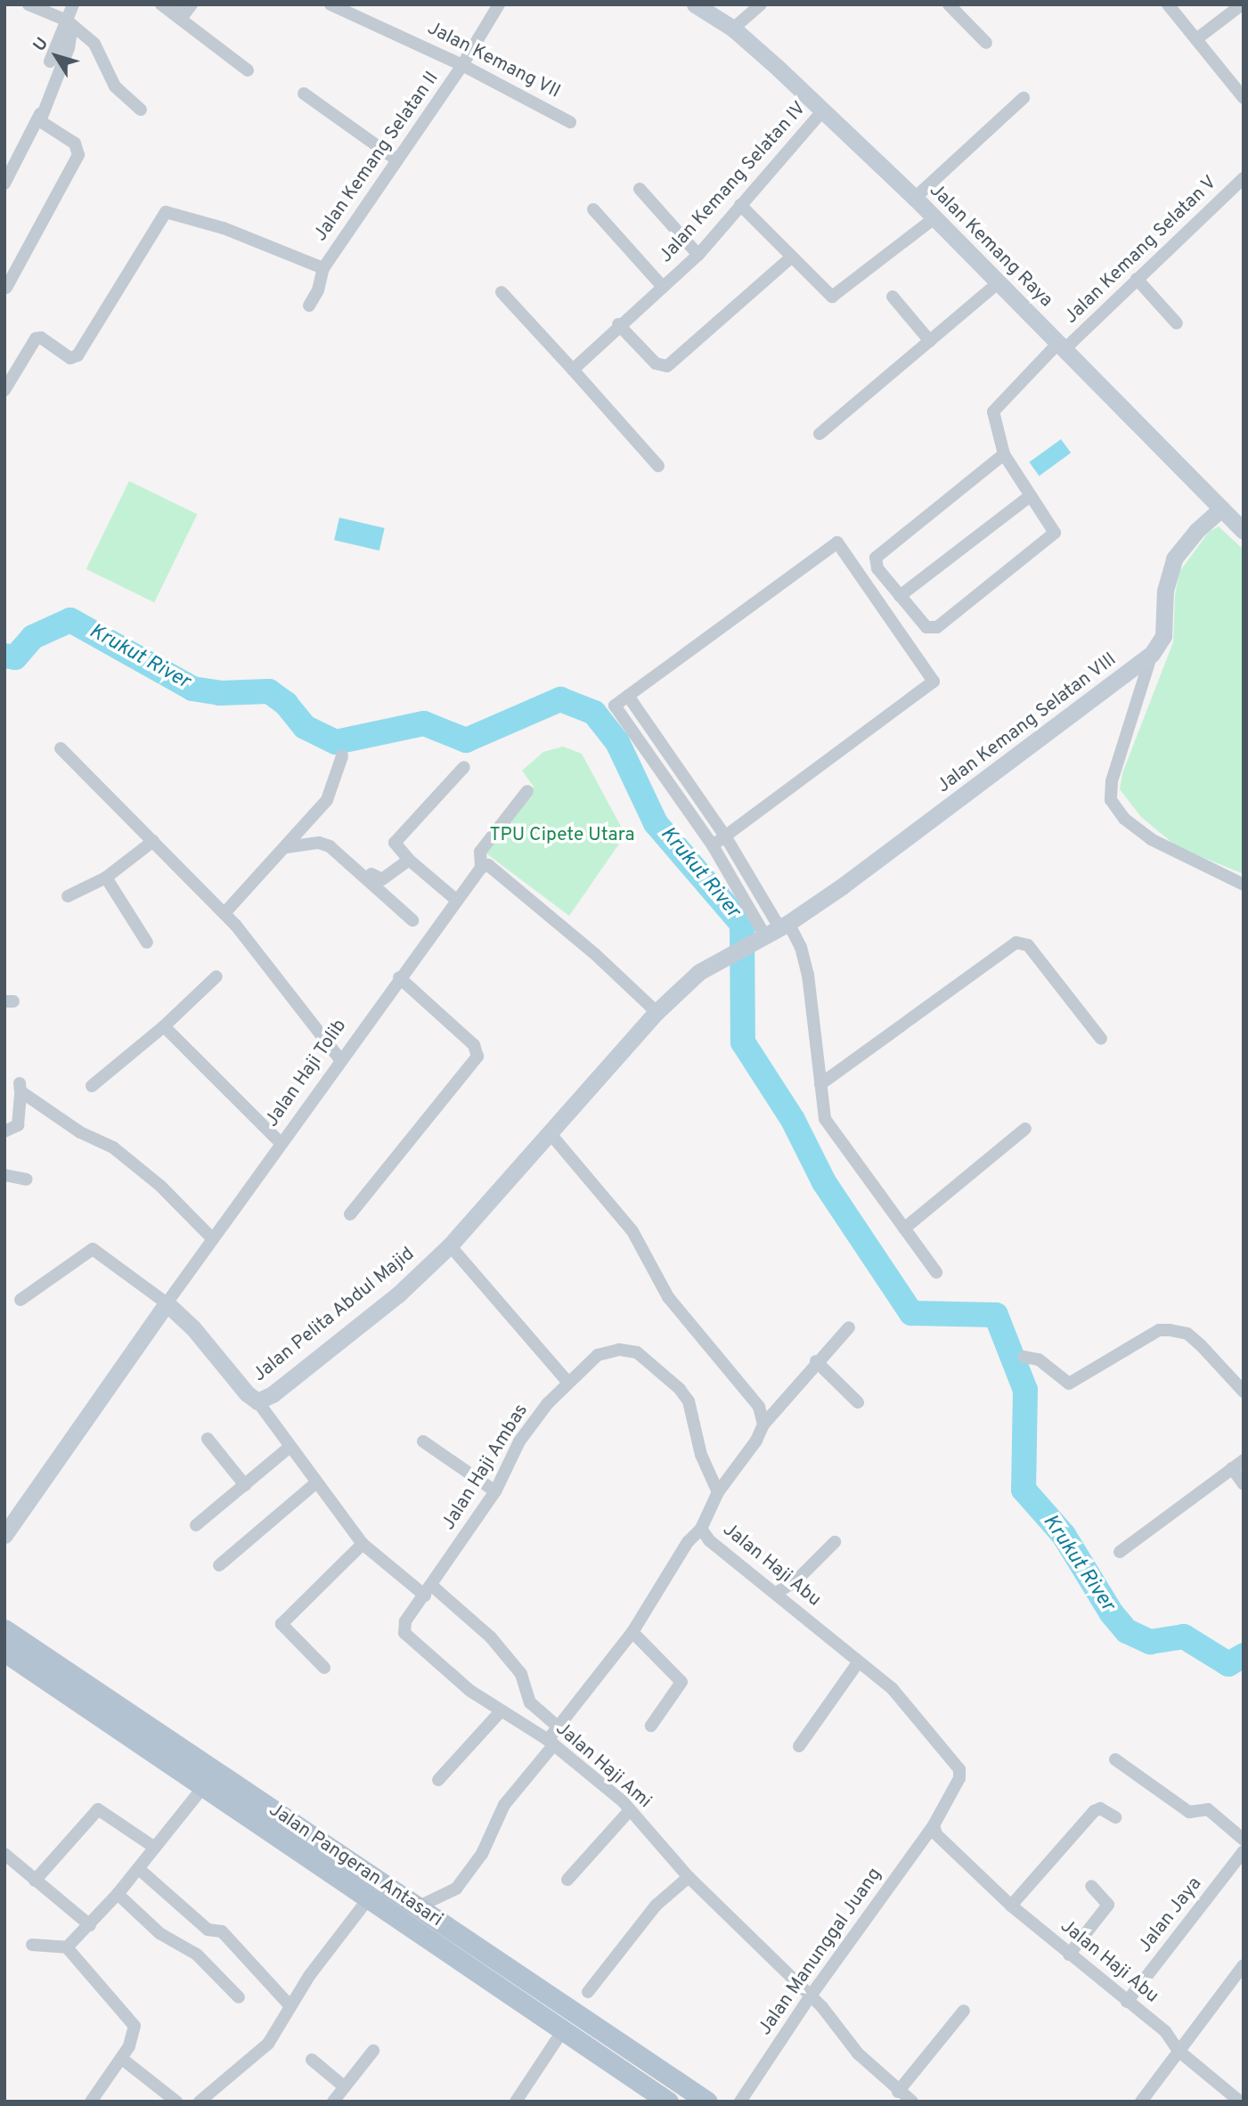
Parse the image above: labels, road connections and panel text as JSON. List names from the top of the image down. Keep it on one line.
{"streets":{"main road":["Jalan Pangeran Antasari"],"street":["Jalan Kemang VII","Jalan Kemang Selatan II","Jalan Kemang Selatan IV","Jalan Kemang Raya","Jalan Kemang Selatan V","Jalan Kemang Selatan VIII","Jalan Haji Tolib","Jalan Pelita Abdul Majid","Jalan Haji Ambas","Jalan Haji Abu","Jalan Haji Ami","Jalan Jaya","Jalan Manunggal Juang"]},"crossings":[["Jalan Kemang VII","Jalan Kemang Selatan II"],["Jalan Kemang Selatan IV","Jalan Kemang Raya"],["Jalan Kemang Raya","Jalan Kemang Selatan V"],["Jalan Kemang Selatan VIII","Jalan Pelita Abdul Majid"],["Jalan Haji Tolib","Jalan Pelita Abdul Majid"],["Jalan Haji Ambas","Jalan Haji Abu"],["Jalan Haji Ambas","Jalan Haji Ami"],["Jalan Haji Abu","Jalan Jaya"],["Jalan Haji Abu","Jalan Manunggal Juang"],["Jalan Haji Ami","Jalan Manunggal Juang"]],"water":["Krukut River"],"parks":["TPU Cipete Utara"],"north":"top left"}
